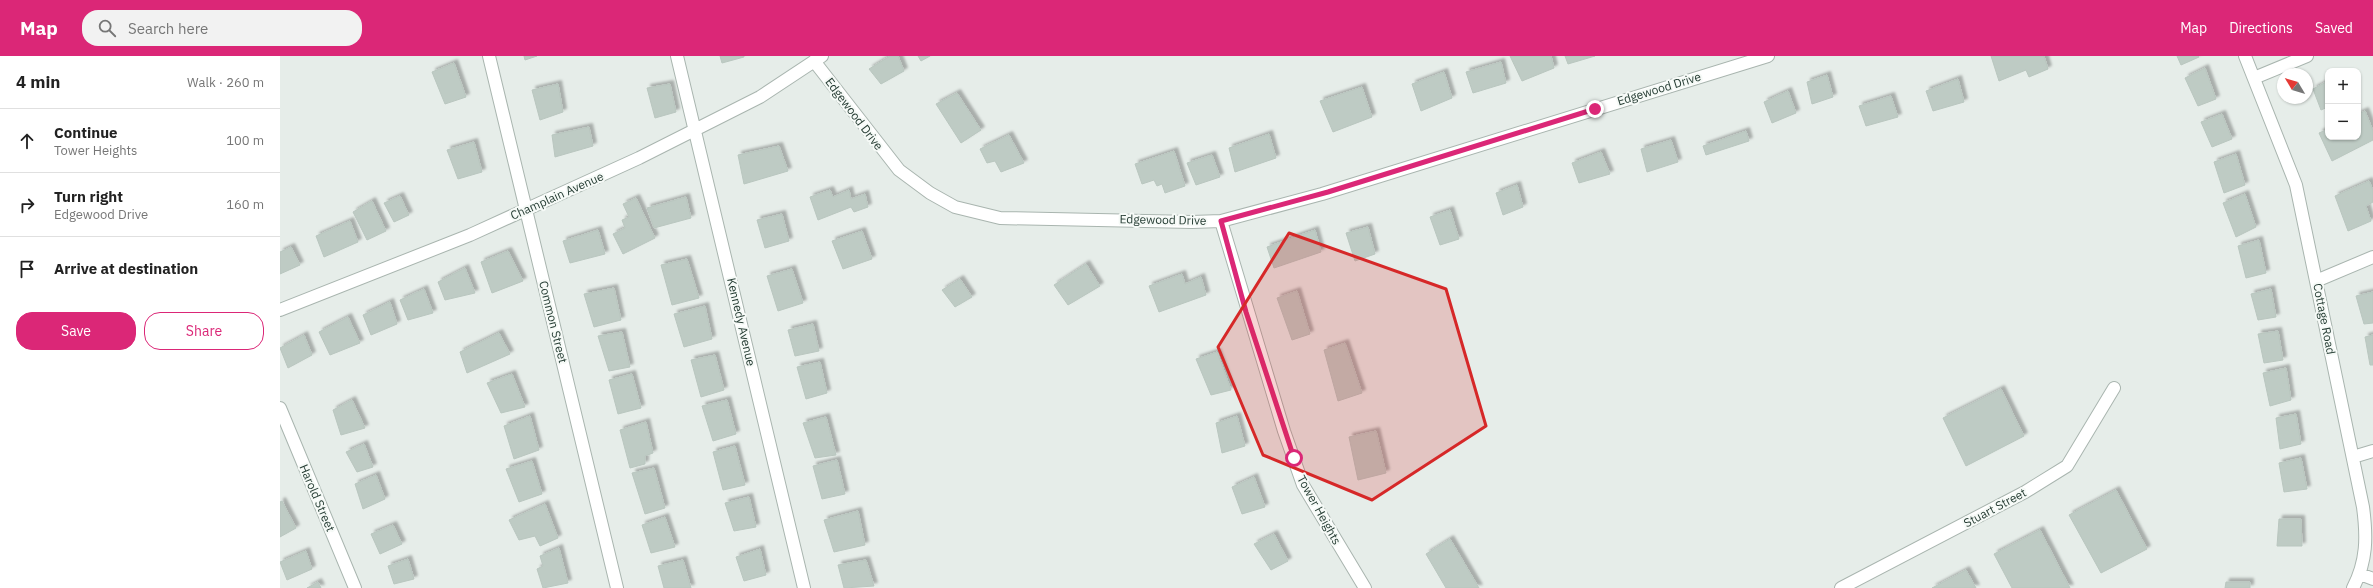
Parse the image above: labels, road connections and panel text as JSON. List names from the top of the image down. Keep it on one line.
{"streets":{"street":["Edgewood Drive","Champlain Avenue","Cottage Road","Common Street","Kennedy Avenue","Harold Street","Stuart Street","Tower Heights"]},"crossings":[["Edgewood Drive","Champlain Avenue"],["Edgewood Drive","Tower Heights"],["Champlain Avenue","Common Street"],["Champlain Avenue","Kennedy Avenue"]],"north":"top left","page":{"header":"Map","search":"Search here","nav":["Map","Directions","Saved"],"heading":["4 min","Walk · 260 m"],"map_buttons":["+","−"],"list":[["Continue","Tower Heights","100 m"],["Turn right","Edgewood Drive","160 m"],"Arrive at destination"],"buttons":["Save","Share"]}}
